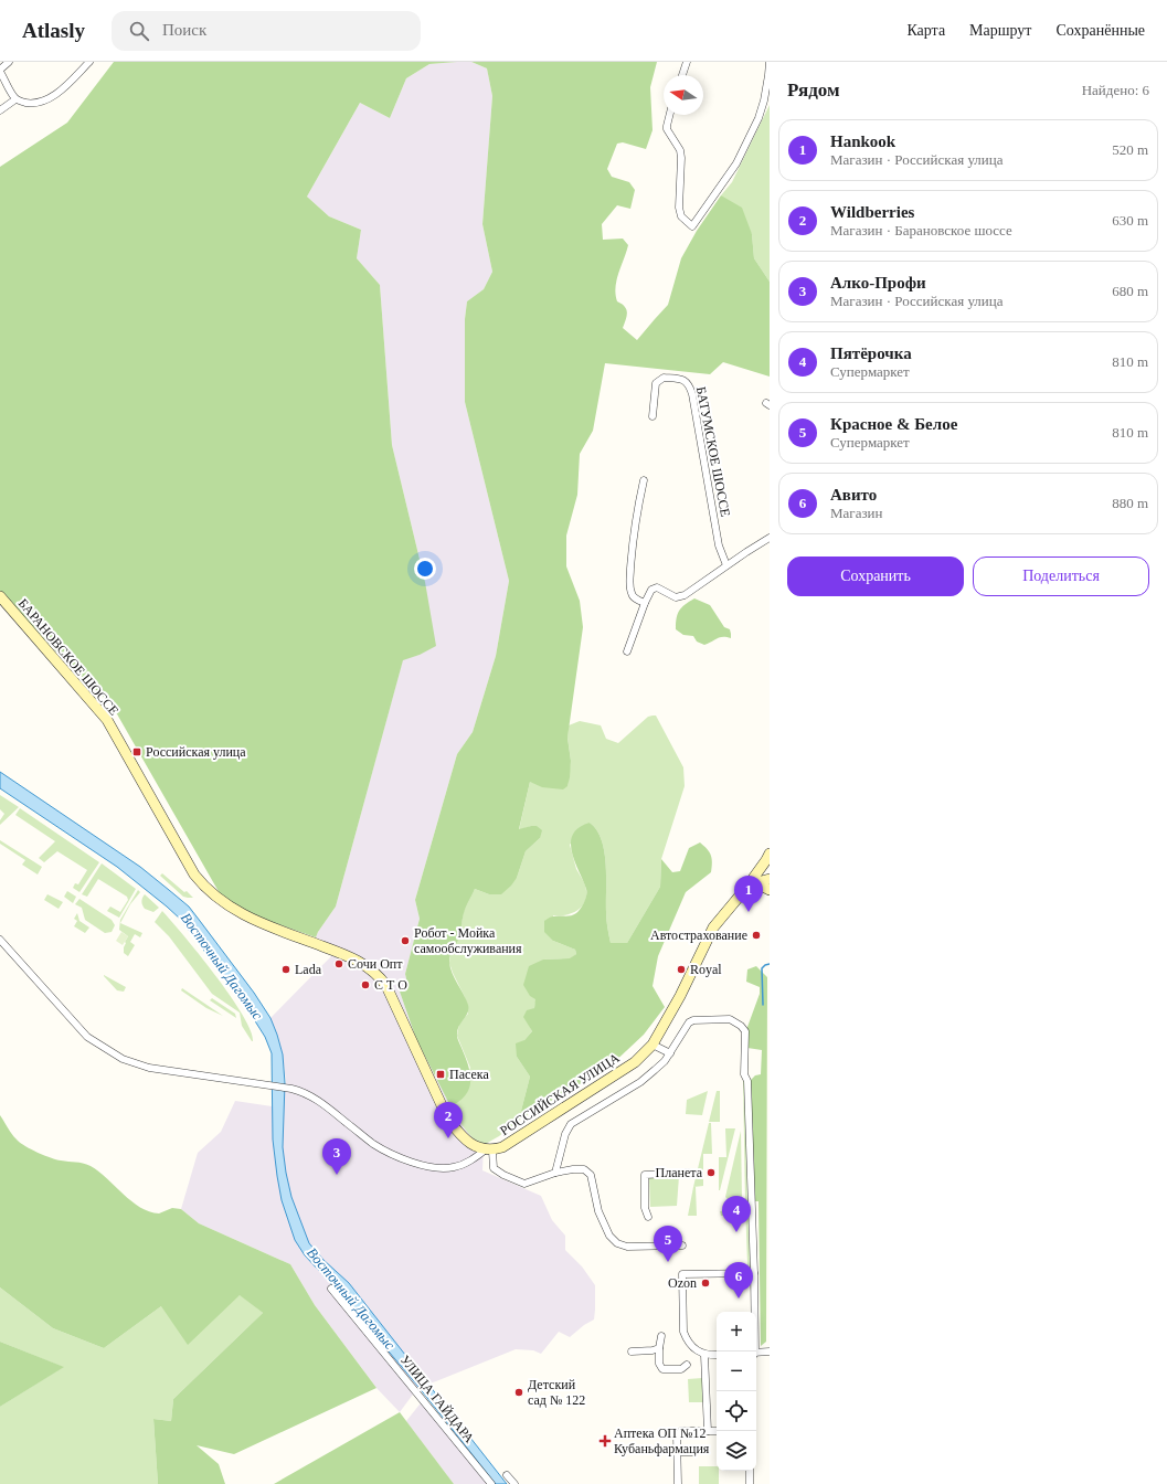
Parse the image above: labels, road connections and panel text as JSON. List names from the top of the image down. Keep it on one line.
{"streets":{"main road":["БАРАНОВСКОЕ ШОССЕ","РОССИЙСКАЯ УЛИЦА"],"street":["БАТУМСКОЕ ШОССЕ","УЛИЦА ГАЙДАРА"]},"crossings":[["БАРАНОВСКОЕ ШОССЕ","РОССИЙСКАЯ УЛИЦА"]],"water":["Восточный Дагомыс"],"places":{"transit":["Российская улица","Пасека"],"other":["Автострахование","Робот - Мойка самообслуживания","Сочи Опт","Lada","Royal","С Т О","Планета","Ozon","Детский сад № 122"],"health":["Аптека ОП №12 Кубаньфармация"]},"north":"left","page":{"header":"Atlasly","search":"Поиск","nav":["Карта","Маршрут","Сохранённые"],"heading":["Рядом","Найдено: 6"],"list":[{"mark":"1","name":"Hankook","note":"Магазин · Российская улица","value":"520 m"},{"mark":"2","name":"Wildberries","note":"Магазин · Барановское шоссе","value":"630 m"},{"mark":"3","name":"Алко-Профи","note":"Магазин · Российская улица","value":"680 m"},{"mark":"4","name":"Пятёрочка","note":"Супермаркет","value":"810 m"},{"mark":"5","name":"Красное & Белое","note":"Супермаркет","value":"810 m"},{"mark":"6","name":"Авито","note":"Магазин","value":"880 m"}],"buttons":["Сохранить","Поделиться"],"pins":["1","2","3","4","5","6"],"map_buttons":["+","−"]}}
